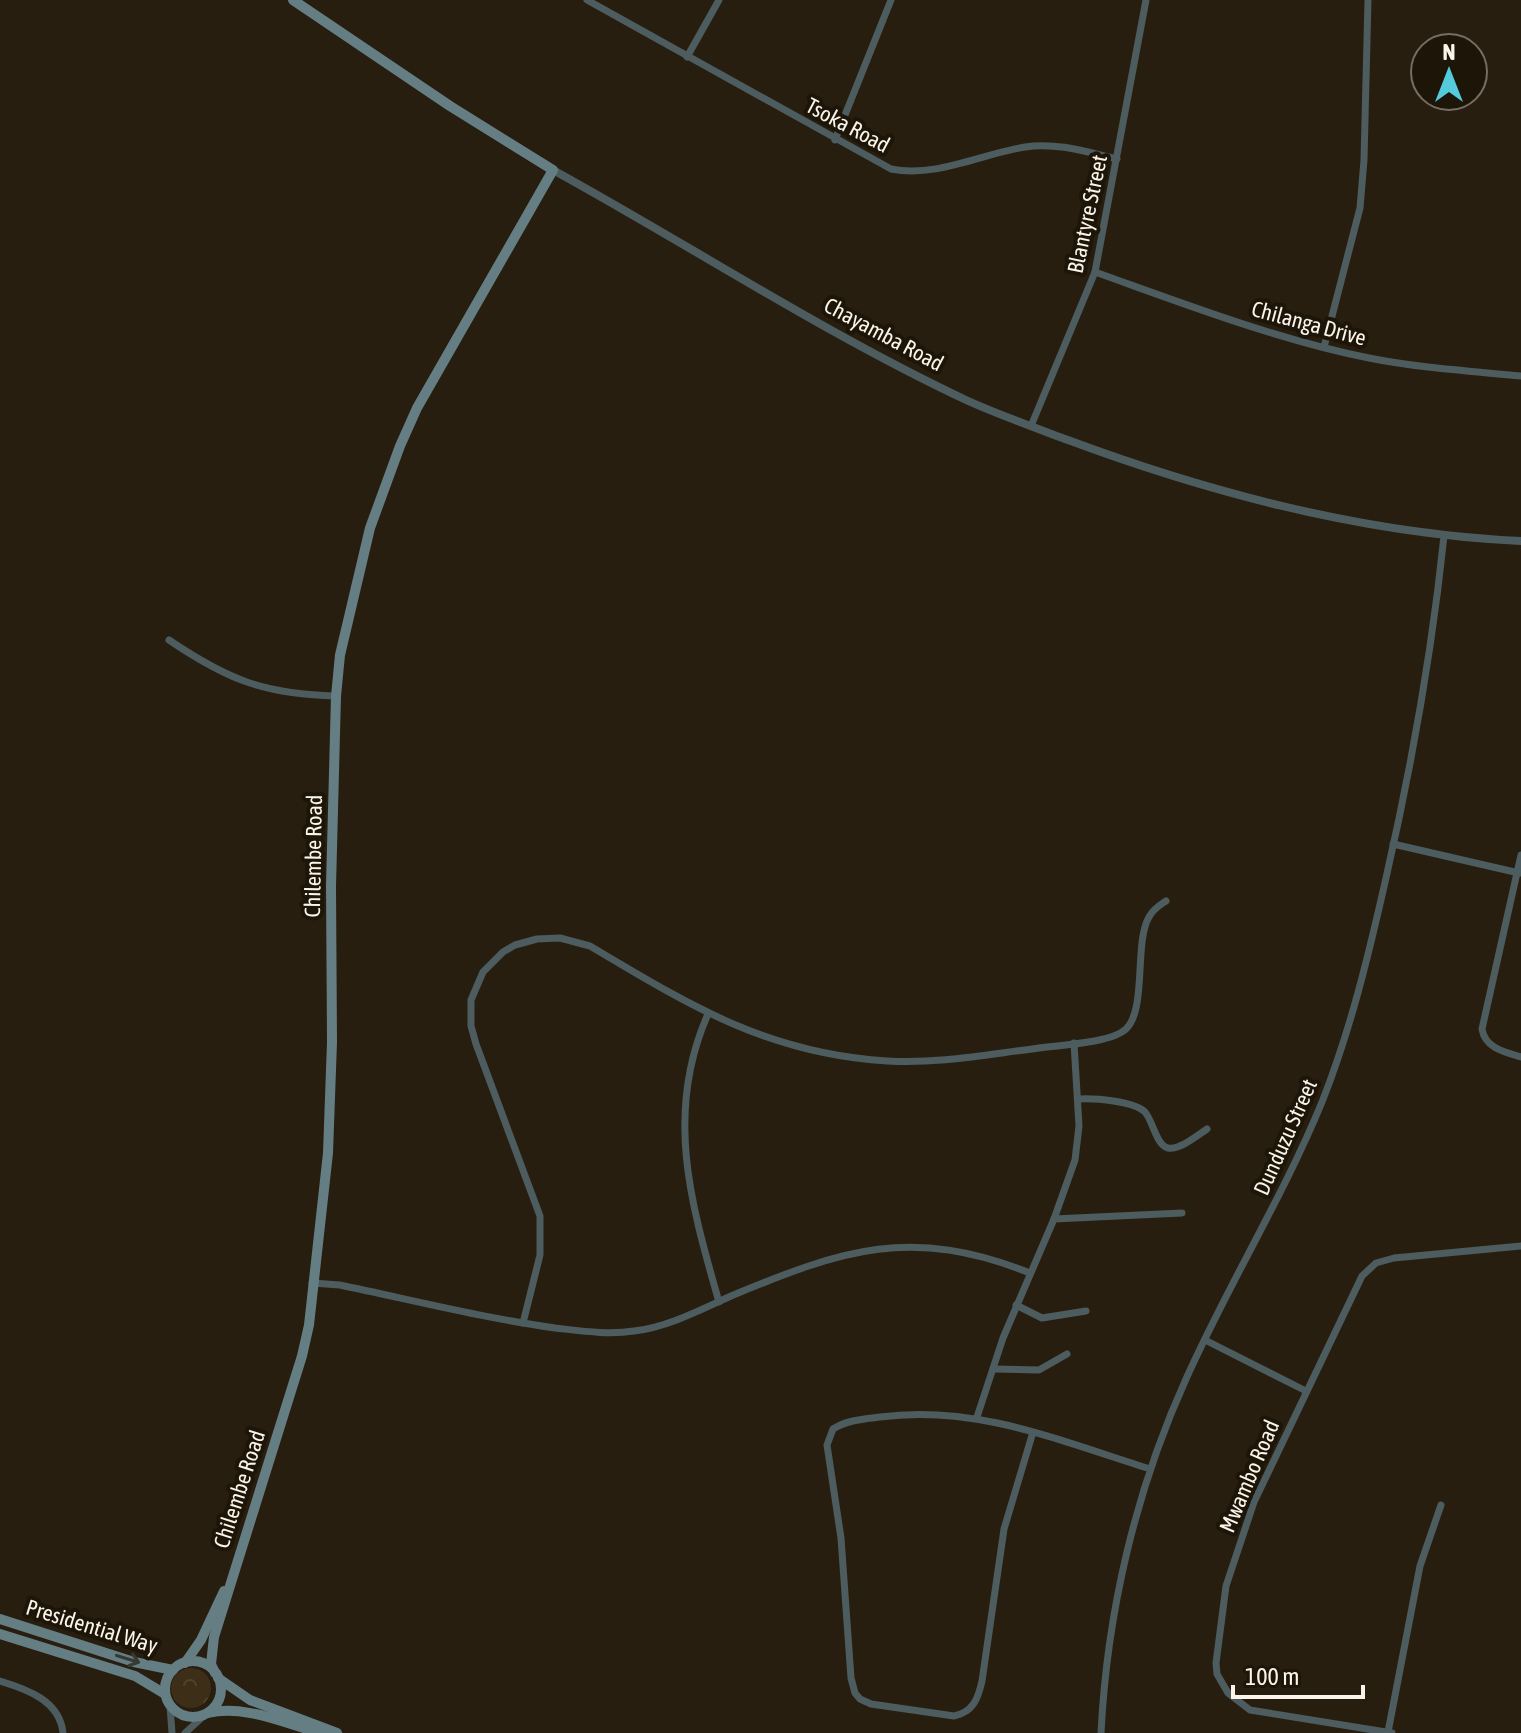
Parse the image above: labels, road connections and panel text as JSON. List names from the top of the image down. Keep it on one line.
{"streets":{"main road":["Chayamba Road","Chilembe Road","Presidential Way"],"street":["Tsoka Road","Blantyre Street","Chilanga Drive","Dunduzu Street","Mwambo Road"]},"crossings":[["Tsoka Road","Blantyre Street"],["Blantyre Street","Chilanga Drive"],["Blantyre Street","Chayamba Road"],["Chayamba Road","Chilembe Road"],["Chayamba Road","Dunduzu Street"],["Chilembe Road","Presidential Way"]],"scale_bar":"100 m","north":"top"}
